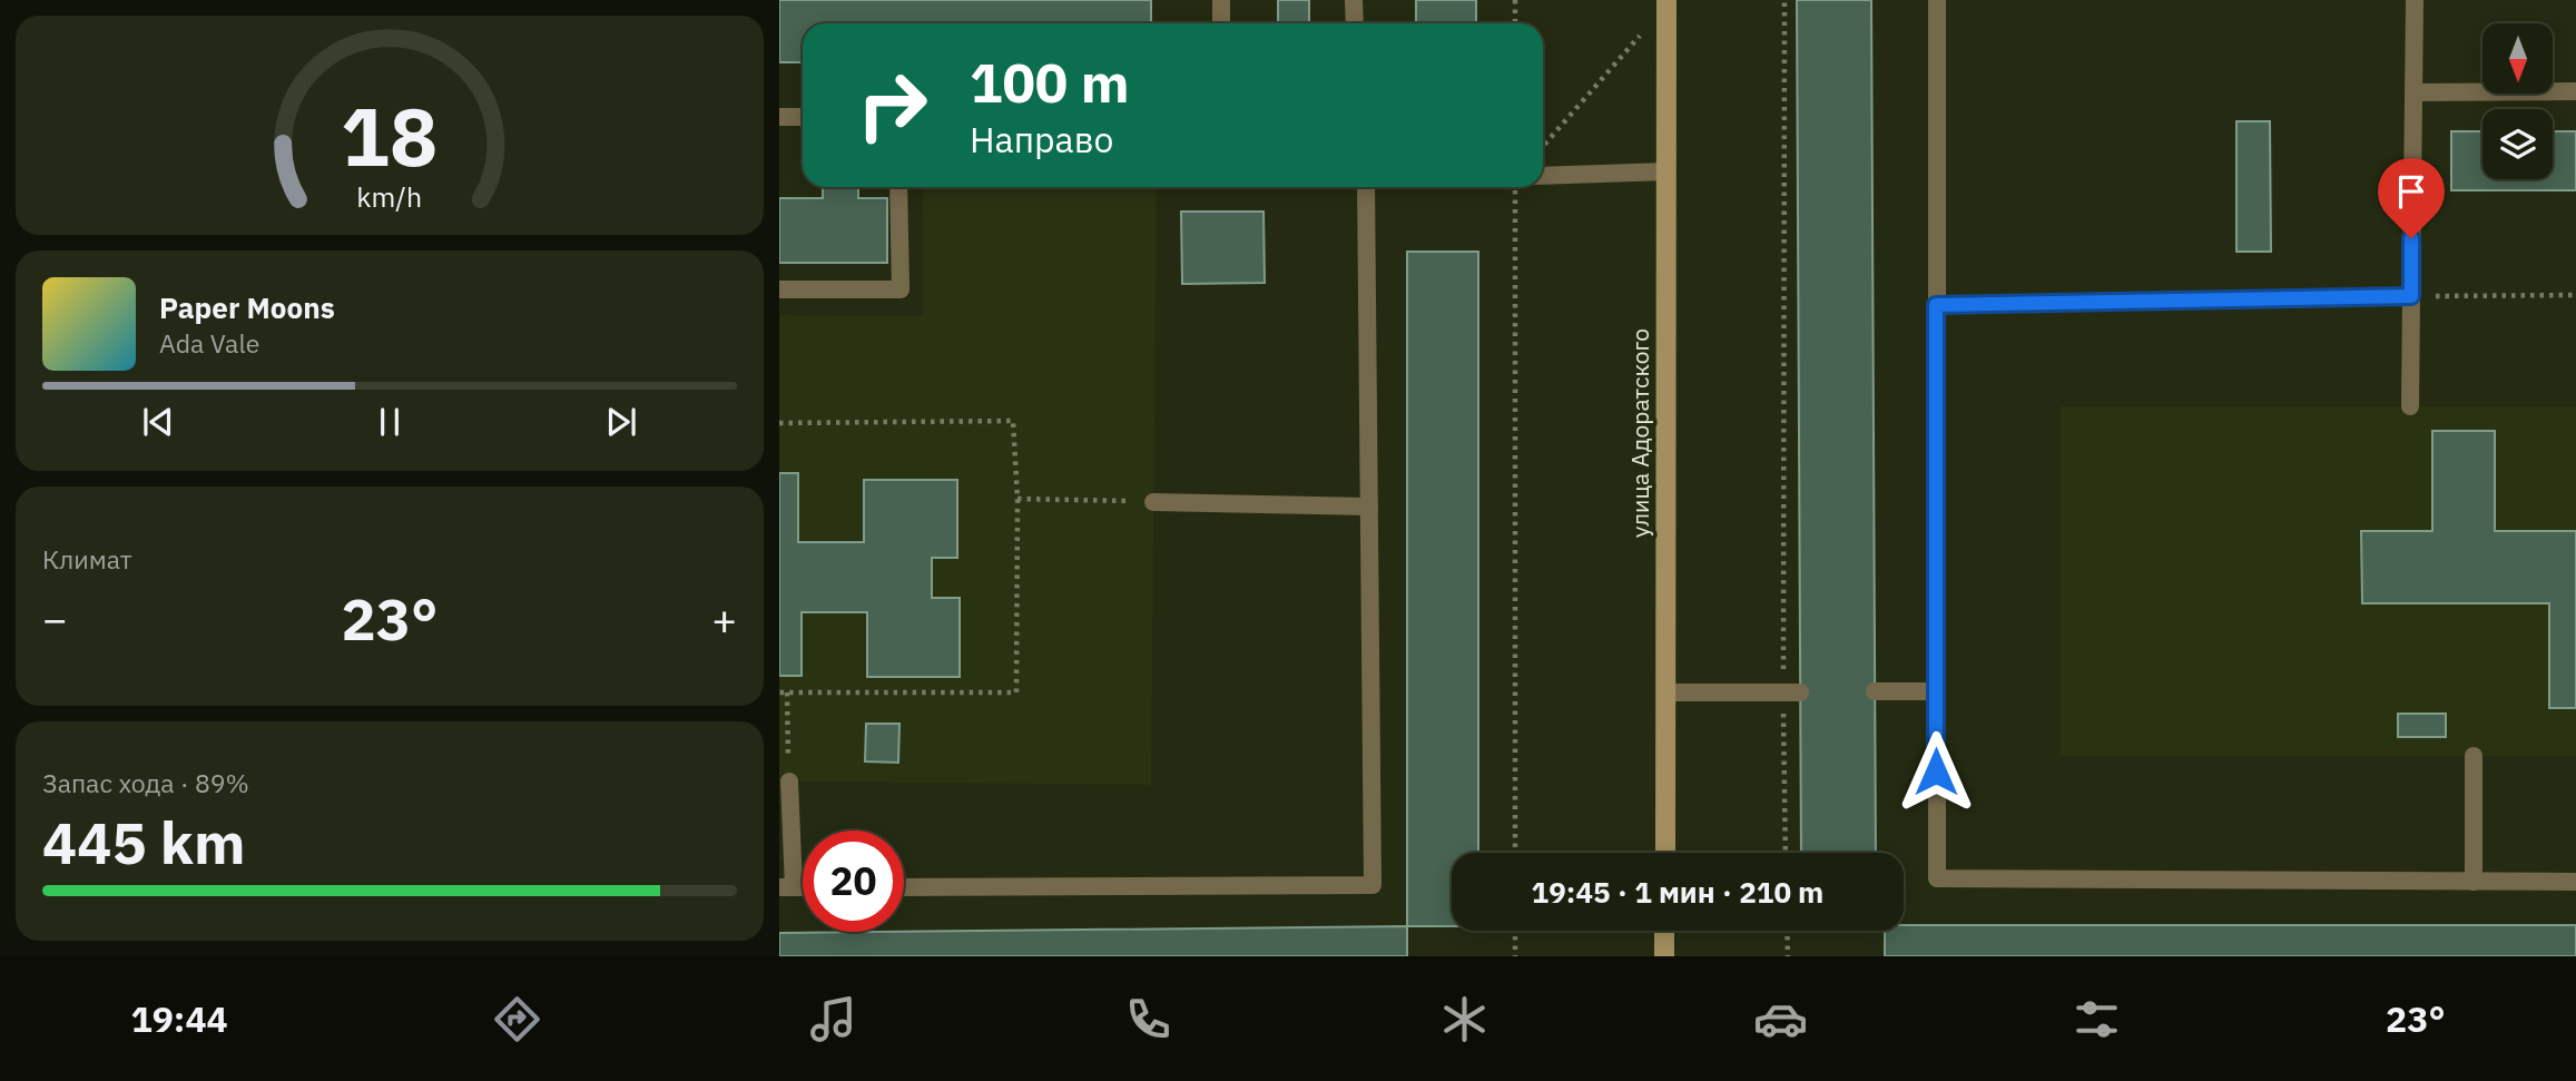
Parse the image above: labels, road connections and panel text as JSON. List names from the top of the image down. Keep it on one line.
{"streets":{"street":["улица Адоратского"]},"north":"bottom","page":{"turn":["100 m","Направо"],"song":["Paper Moons","Ada Vale"],"tile":["Климат",["Запас хода · 89%","445 km"]],"heat":["−","23°","+"],"limit":"20","trip":"19:45 · 1 мин · 210 m","tabs":["19:44","23°"],"gauge":["18","km/h"]}}
